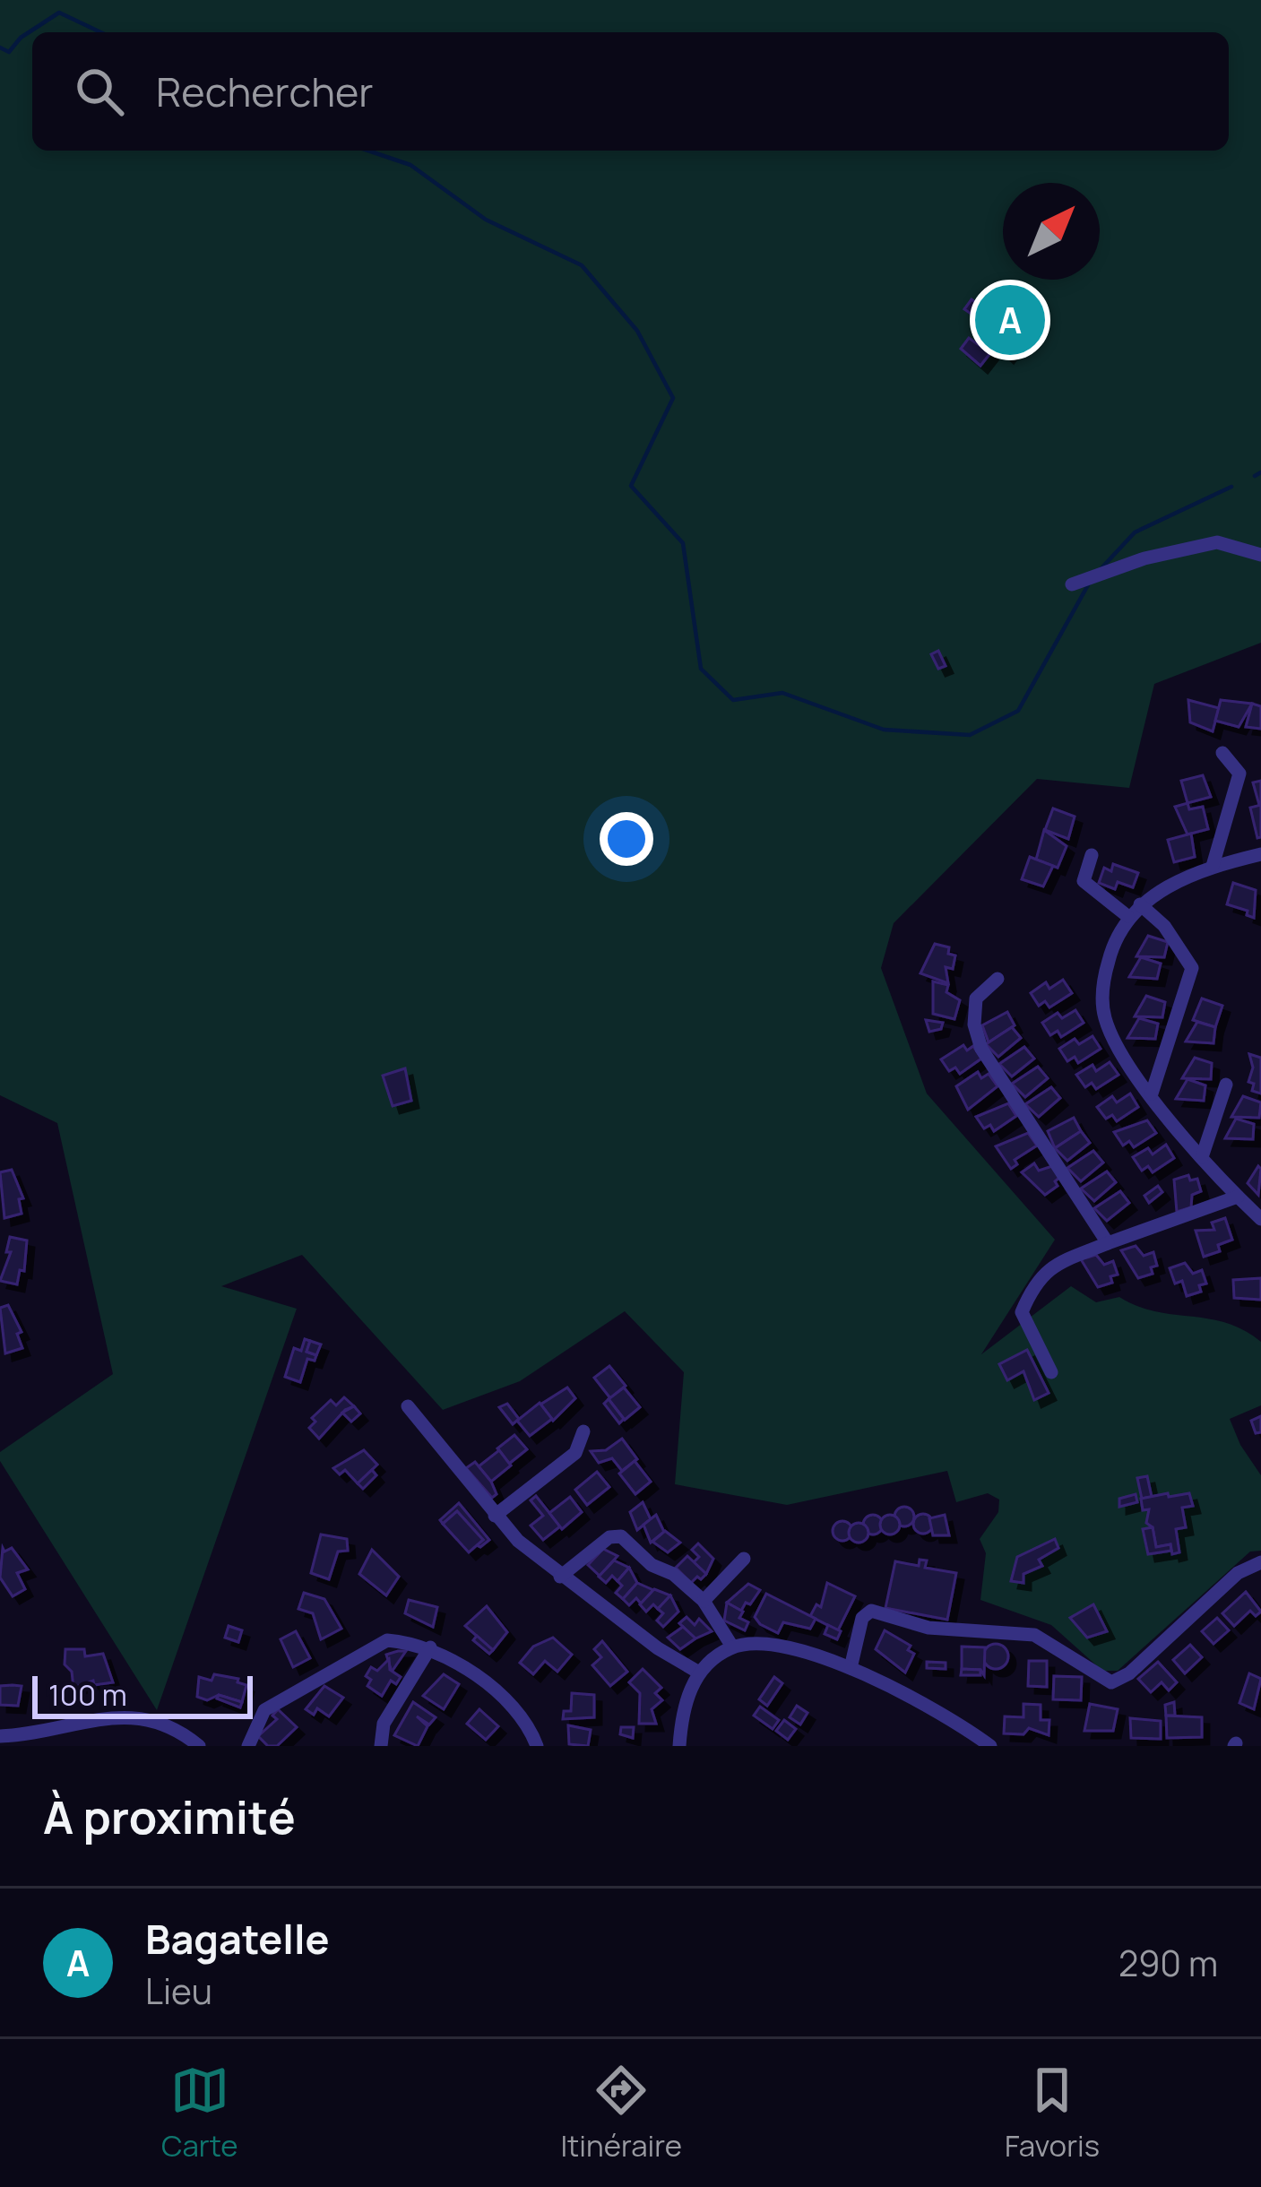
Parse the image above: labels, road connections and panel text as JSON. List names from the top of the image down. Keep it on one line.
{"scale_bar":"100 m","north":"top right","page":{"search":"Rechercher","pins":"A","scale":"100 m","heading":"À proximité","list":[{"mark":"A","name":"Bagatelle","note":"Lieu","value":"290 m"}],"nav":["Carte","Itinéraire","Favoris"]}}
